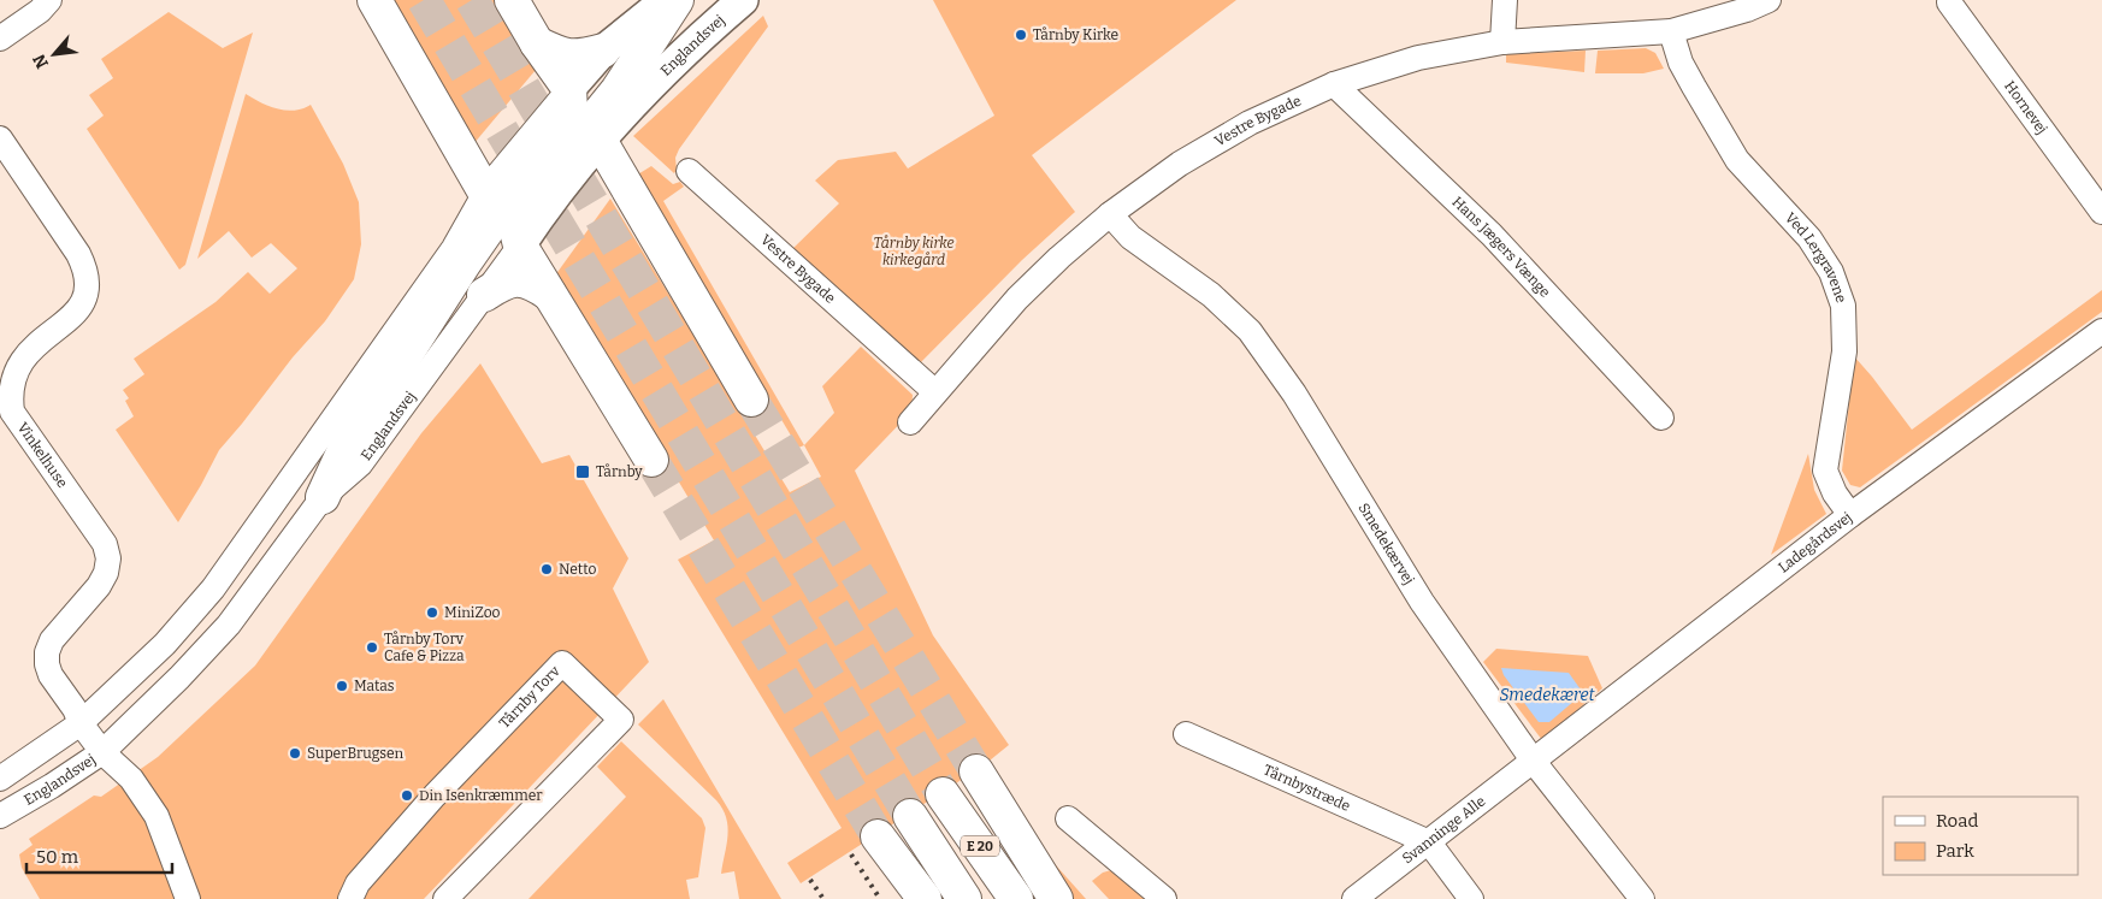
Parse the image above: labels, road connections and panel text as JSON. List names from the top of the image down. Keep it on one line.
{"streets":{"highway":["E 20"],"main road":["Englandsvej"],"street":["Hornevej","Vestre Bygade","Hans Jægers Vænge","Ved Lergravene","Vinkelhuse","Ladegårdsvej","Smedekærvej","Tårnby Torv","Tårnbystræde","Svanninge Alle"]},"crossings":[["Vestre Bygade","Hans Jægers Vænge"],["Vestre Bygade","Ved Lergravene"],["Vestre Bygade","Smedekærvej"],["Ved Lergravene","Ladegårdsvej"],["Ladegårdsvej","Smedekærvej"],["Ladegårdsvej","Svanninge Alle"],["Smedekærvej","Svanninge Alle"],["Tårnbystræde","Svanninge Alle"]],"water":["Smedekæret"],"parks":["Tårnby kirke kirkegård"],"places":{"other":["Tårnby Kirke","Netto","MiniZoo","Tårnby Torv Cafe & Pizza","Matas","SuperBrugsen","Din Isenkræmmer"],"transit":["Tårnby"]},"legend":["Road","Park"],"scale_bar":"50 m","north":"bottom left"}
